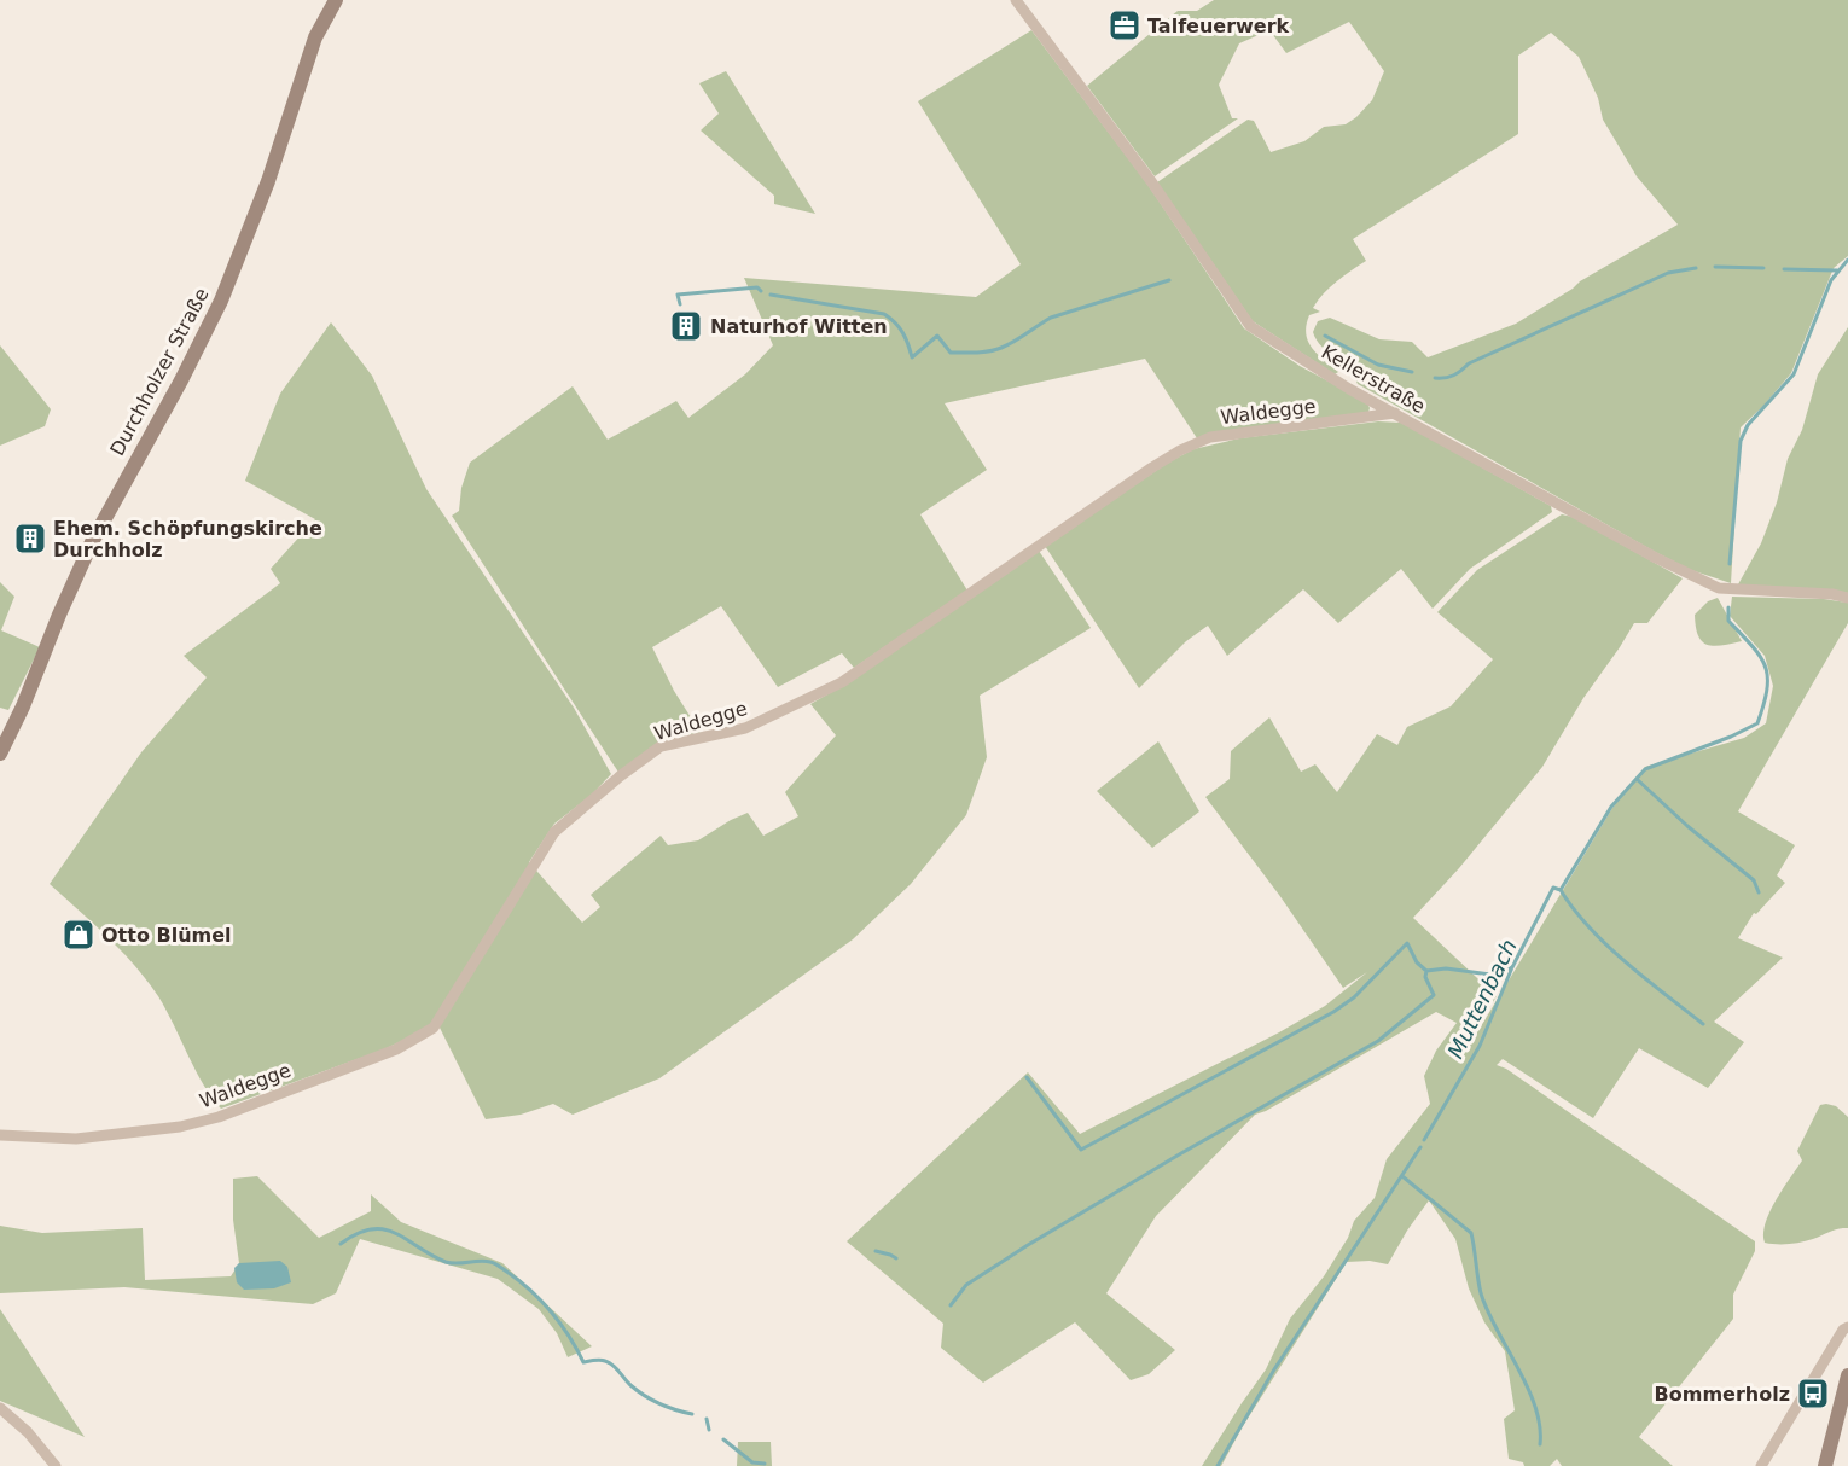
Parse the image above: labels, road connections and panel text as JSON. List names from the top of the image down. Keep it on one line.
{"streets":{"main road":["Durchholzer Straße"],"street":["Kellerstraße","Waldegge"]},"crossings":[["Kellerstraße","Waldegge"]],"water":["Muttenbach"],"places":{"office":["Talfeuerwerk"],"building":["Naturhof Witten","Ehem. Schöpfungskirche Durchholz"],"shop":["Otto Blümel"],"bus stop":["Bommerholz"]}}
